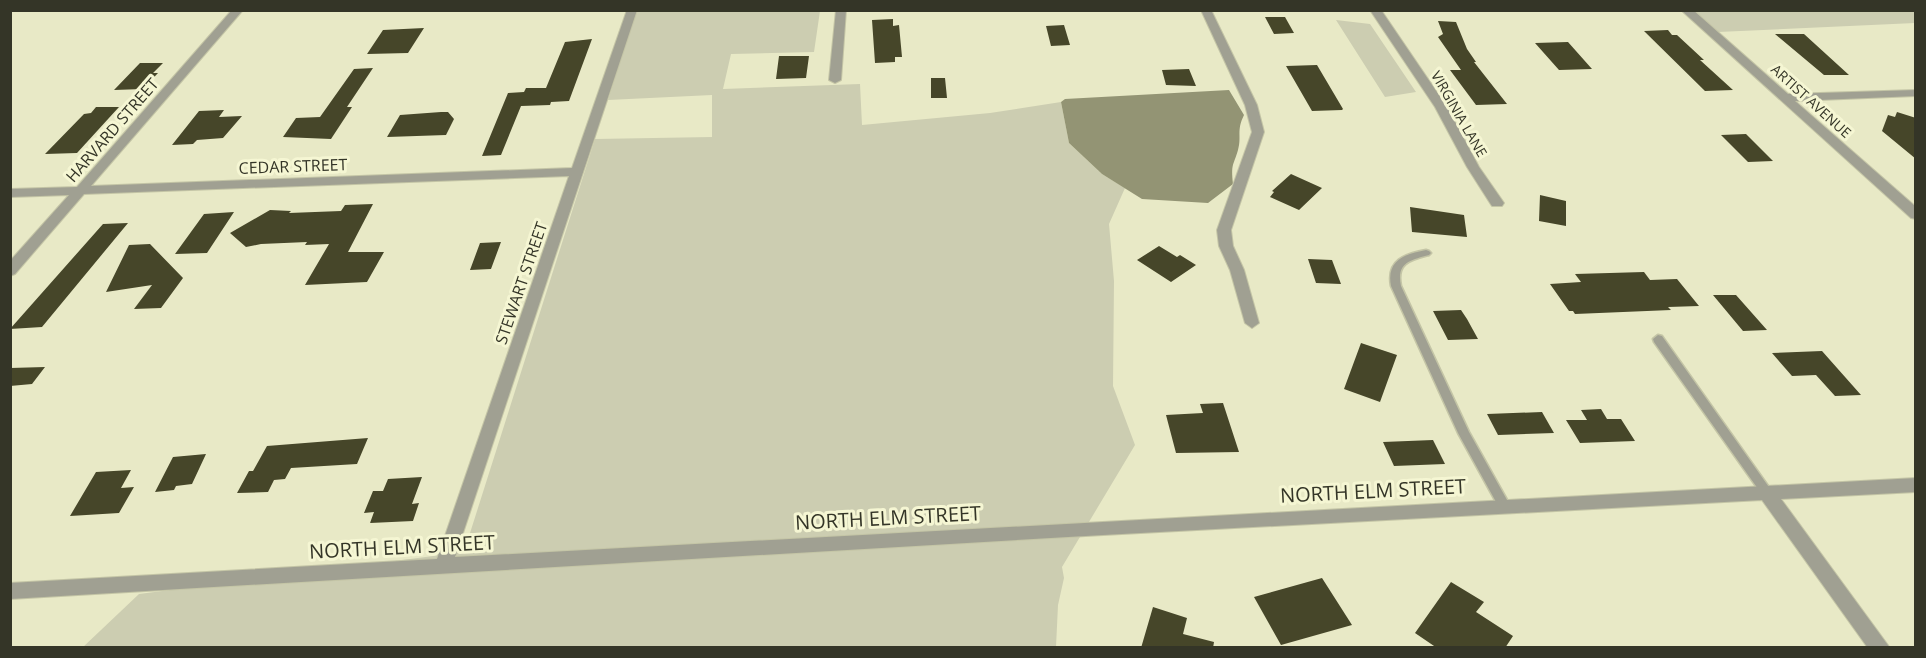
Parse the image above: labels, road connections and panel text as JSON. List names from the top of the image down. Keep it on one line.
{"streets":{"street":["ARTIST AVENUE","VIRGINIA LANE","HARVARD STREET","CEDAR STREET","STEWART STREET","NORTH ELM STREET"]},"crossings":[["HARVARD STREET","CEDAR STREET"],["CEDAR STREET","STEWART STREET"],["STEWART STREET","NORTH ELM STREET"]]}
